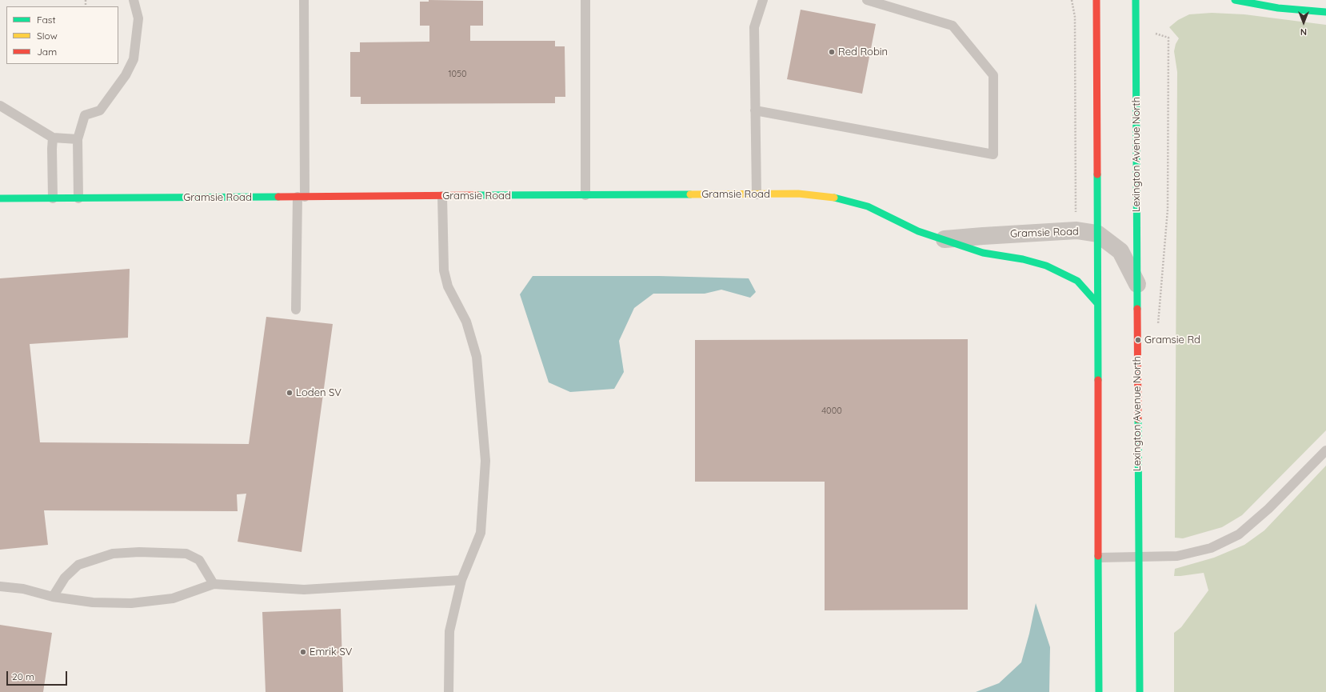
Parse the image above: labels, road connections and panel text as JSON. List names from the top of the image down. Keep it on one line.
{"streets":{"main road":["Lexington Avenue North","Gramsie Road"]},"crossings":[["Lexington Avenue North","Gramsie Road"]],"places":["Red Robin","Gramsie Rd","Loden SV","Emrik SV"],"house_numbers":["1050","4000"],"legend":["Fast","Slow","Jam"],"scale_bar":"20 m","north":"bottom"}
